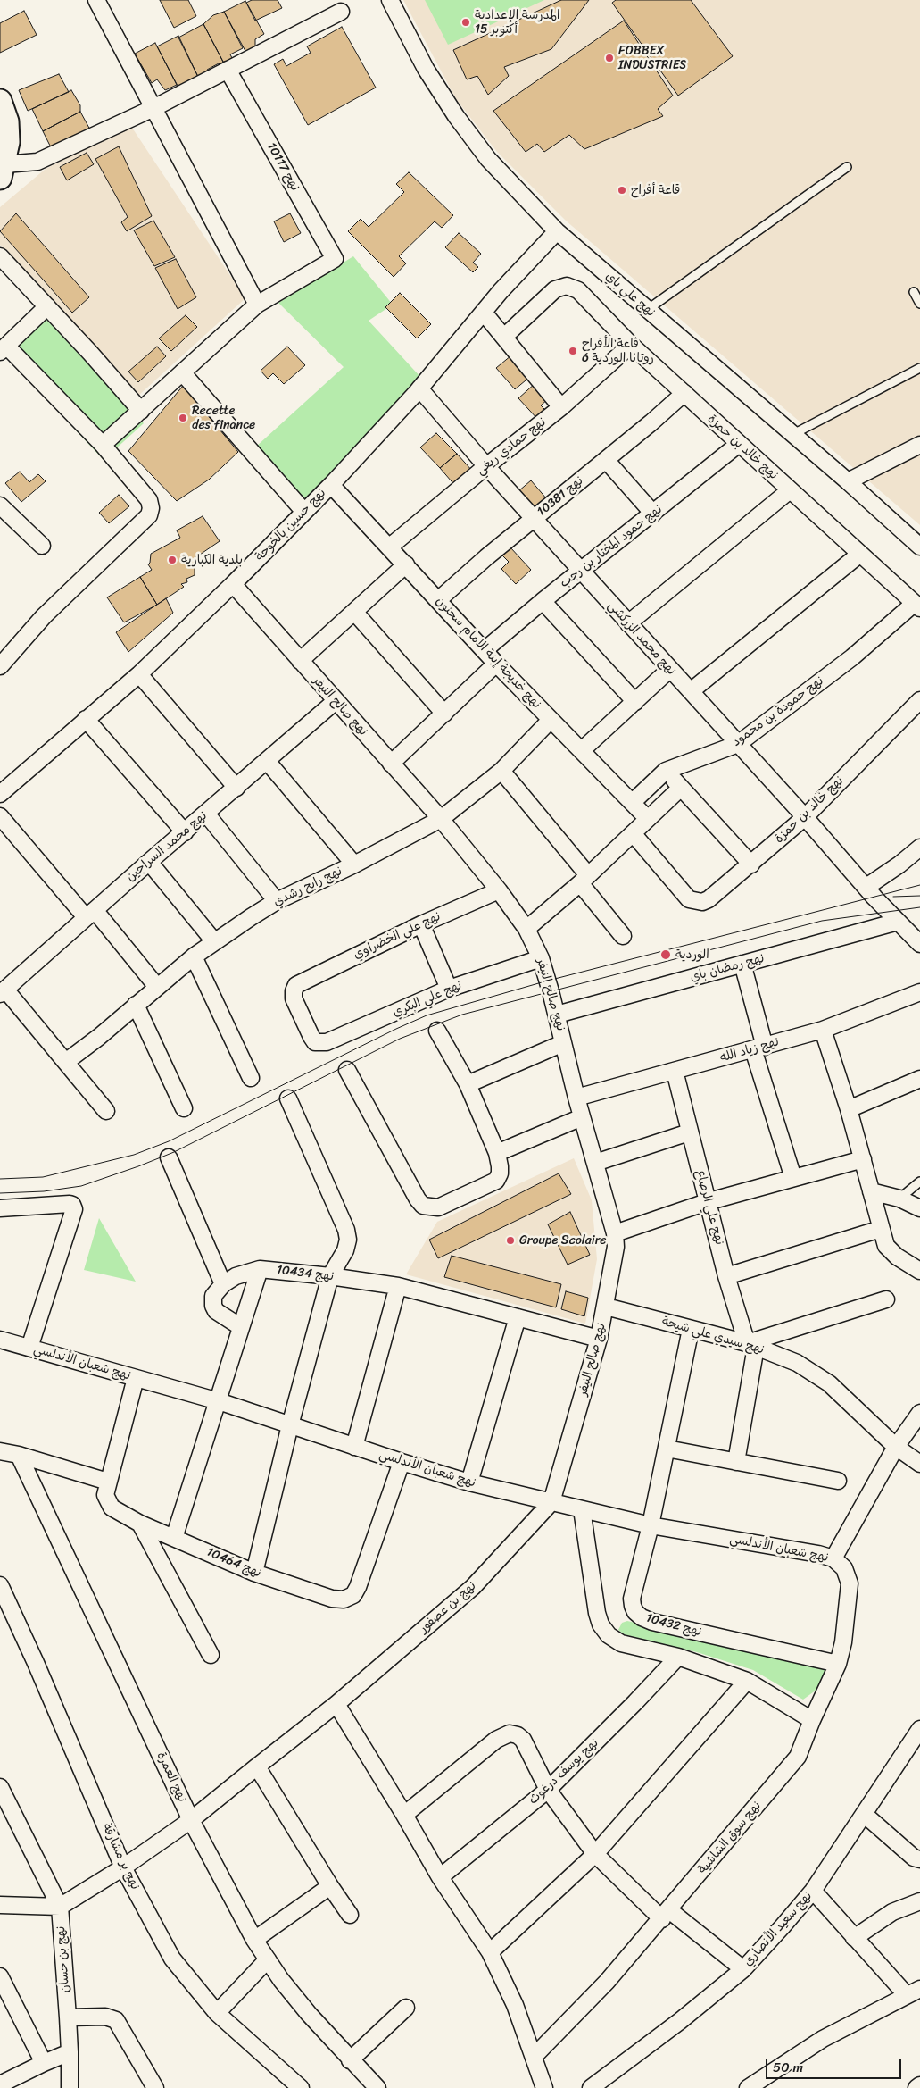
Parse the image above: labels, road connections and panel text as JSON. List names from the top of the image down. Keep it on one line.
{"streets":{"street":["نهج 10117","نهج علي باي","نهج حمادي ريغي","نهج خالد بن حمزة","نهج 10381","نهج حسين بالخوجة","نهج حمود المختار بن رجب","نهج محمد الزركشي","نهج خديجة إبنة الامام سحنون","نهج صالح النيفر","نهج حمودة بن محمود","نهج محمد السراجين","نهج رابح رشدي","نهج علي الخضراوي","نهج رمضان باي","نهج علي البكري","نهج زياد الله","نهج علي الرصاع","نهج 10434","نهج سيدي علي شيحة","نهج شعبان الأندلسي","نهج 10464","نهج بن عصفور","نهج 10432","نهج يوسف درغوث","نهج العمرة","نهج سوق الشاشية","نهج بر مشارقة","نهج سعيد الأنصاري","نهج بن حسان"]},"crossings":[["نهج علي باي","نهج حسين بالخوجة"],["نهج حمادي ريغي","نهج خالد بن حمزة"],["نهج حمادي ريغي","نهج محمد الزركشي"],["نهج حمادي ريغي","نهج خديجة إبنة الامام سحنون"],["نهج خالد بن حمزة","نهج 10381"],["نهج خالد بن حمزة","نهج حمود المختار بن رجب"],["نهج خالد بن حمزة","نهج محمد الزركشي"],["نهج خالد بن حمزة","نهج حمودة بن محمود"],["نهج 10381","نهج محمد الزركشي"],["نهج 10381","نهج خديجة إبنة الامام سحنون"],["نهج حسين بالخوجة","نهج محمد الزركشي"],["نهج حسين بالخوجة","نهج خديجة إبنة الامام سحنون"],["نهج حسين بالخوجة","نهج صالح النيفر"],["نهج حمود المختار بن رجب","نهج محمد الزركشي"],["نهج حمود المختار بن رجب","نهج خديجة إبنة الامام سحنون"],["نهج محمد الزركشي","نهج حمودة بن محمود"],["نهج محمد الزركشي","نهج رمضان باي"],["نهج خديجة إبنة الامام سحنون","نهج حمودة بن محمود"],["نهج خديجة إبنة الامام سحنون","نهج رابح رشدي"],["نهج صالح النيفر","نهج محمد السراجين"],["نهج صالح النيفر","نهج رابح رشدي"],["نهج صالح النيفر","نهج علي الخضراوي"],["نهج صالح النيفر","نهج رمضان باي"],["نهج صالح النيفر","نهج علي البكري"],["نهج صالح النيفر","نهج زياد الله"],["نهج صالح النيفر","نهج 10434"],["نهج صالح النيفر","نهج سيدي علي شيحة"],["نهج صالح النيفر","نهج شعبان الأندلسي"],["نهج صالح النيفر","نهج بن عصفور"],["نهج علي الخضراوي","نهج علي البكري"],["نهج زياد الله","نهج علي الرصاع"],["نهج علي الرصاع","نهج سيدي علي شيحة"],["نهج 10434","نهج شعبان الأندلسي"],["نهج 10434","نهج 10464"],["نهج سيدي علي شيحة","نهج 10432"],["نهج شعبان الأندلسي","نهج 10464"],["نهج شعبان الأندلسي","نهج بن عصفور"],["نهج شعبان الأندلسي","نهج 10432"],["نهج شعبان الأندلسي","نهج سوق الشاشية"],["نهج بن عصفور","نهج العمرة"],["نهج بن عصفور","نهج بر مشارقة"],["نهج بن عصفور","نهج بن حسان"],["نهج 10432","نهج سوق الشاشية"]],"places":["المدرسة الإعدادية 15 أكتوبر","FOBBEX INDUSTRIES","قاعة أفراح","قاعة الأفراح روتانا الوردية 6","Recette des finance","بلدية الكبارية","الوردية","Groupe Scolaire"],"scale_bar":"50 m"}
